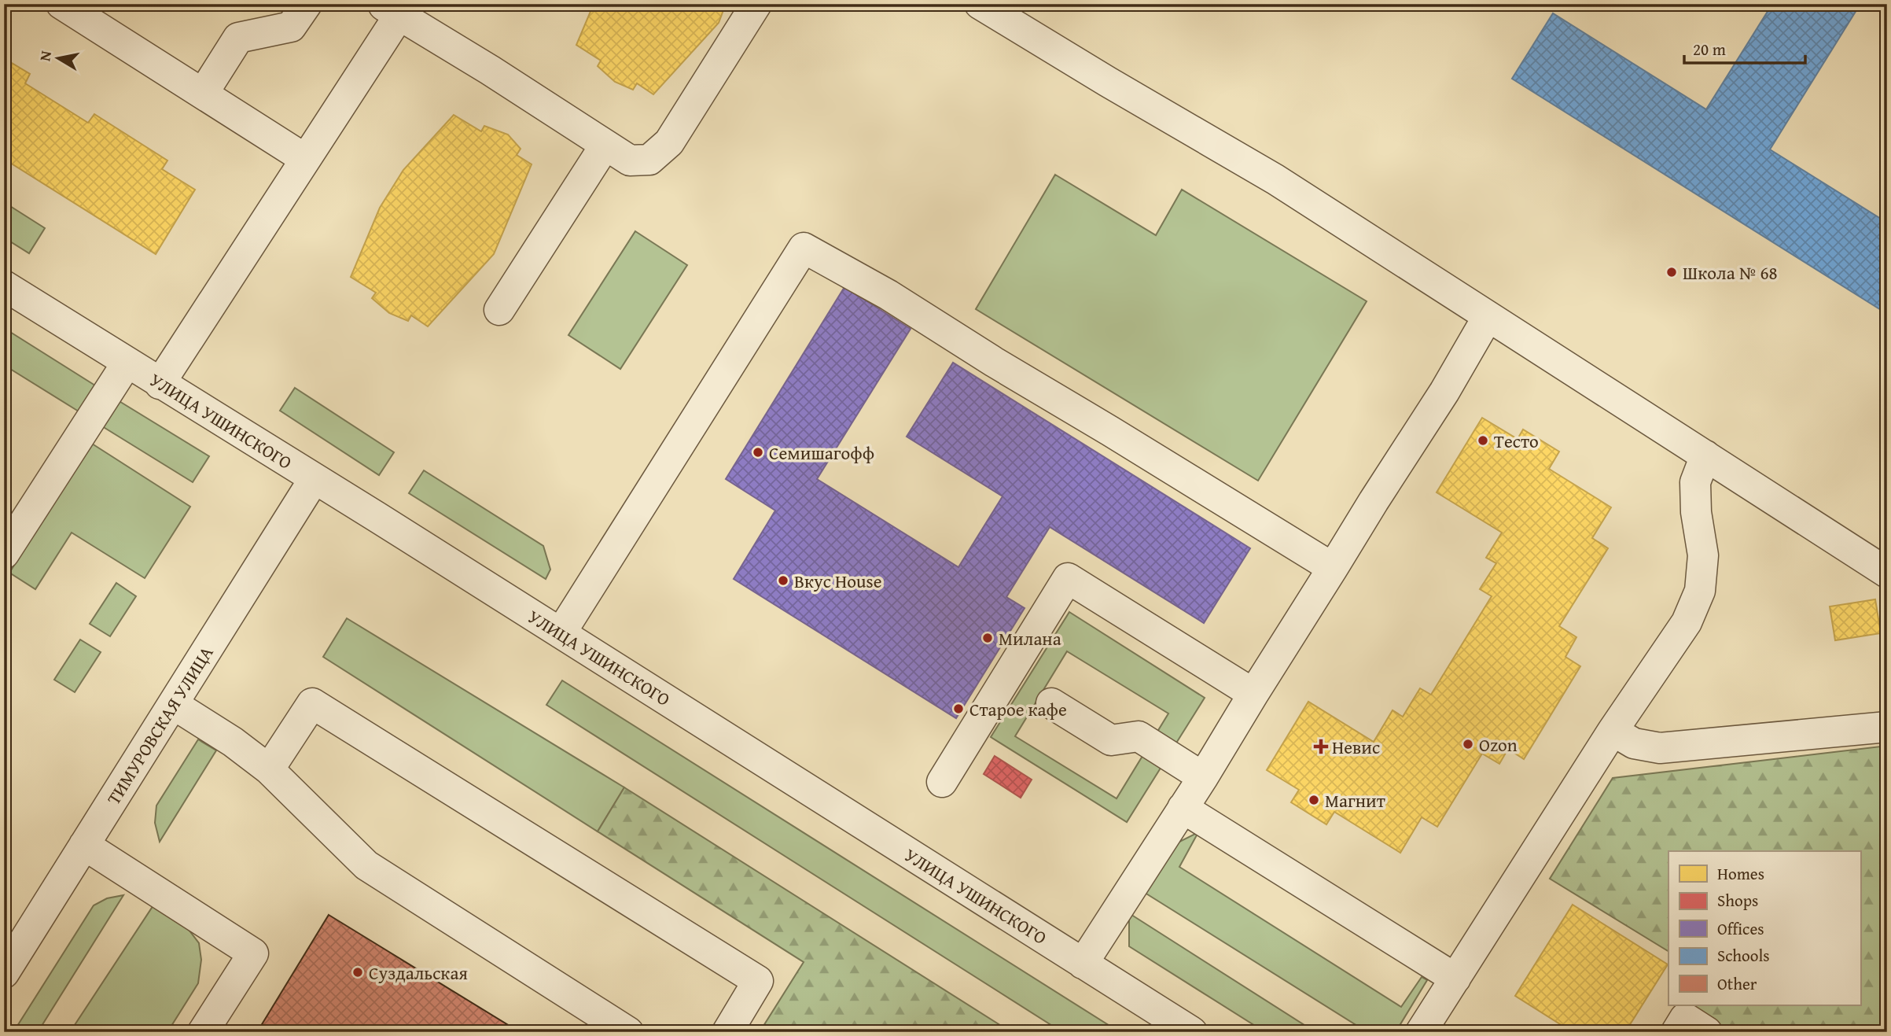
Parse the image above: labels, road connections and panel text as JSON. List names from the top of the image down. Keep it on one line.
{"streets":{"street":["УЛИЦА УШИНСКОГО","ТИМУРОВСКАЯ УЛИЦА"]},"crossings":[["УЛИЦА УШИНСКОГО","ТИМУРОВСКАЯ УЛИЦА"]],"places":{"other":["Школа № 68","Тесто","Семишагофф","Вкус House","Милана","Старое кафе","Ozon","Магнит","Суздальская"],"health":["Невис"]},"legend":["Homes","Shops","Offices","Schools","Other"],"scale_bar":"20 m","north":"left"}
